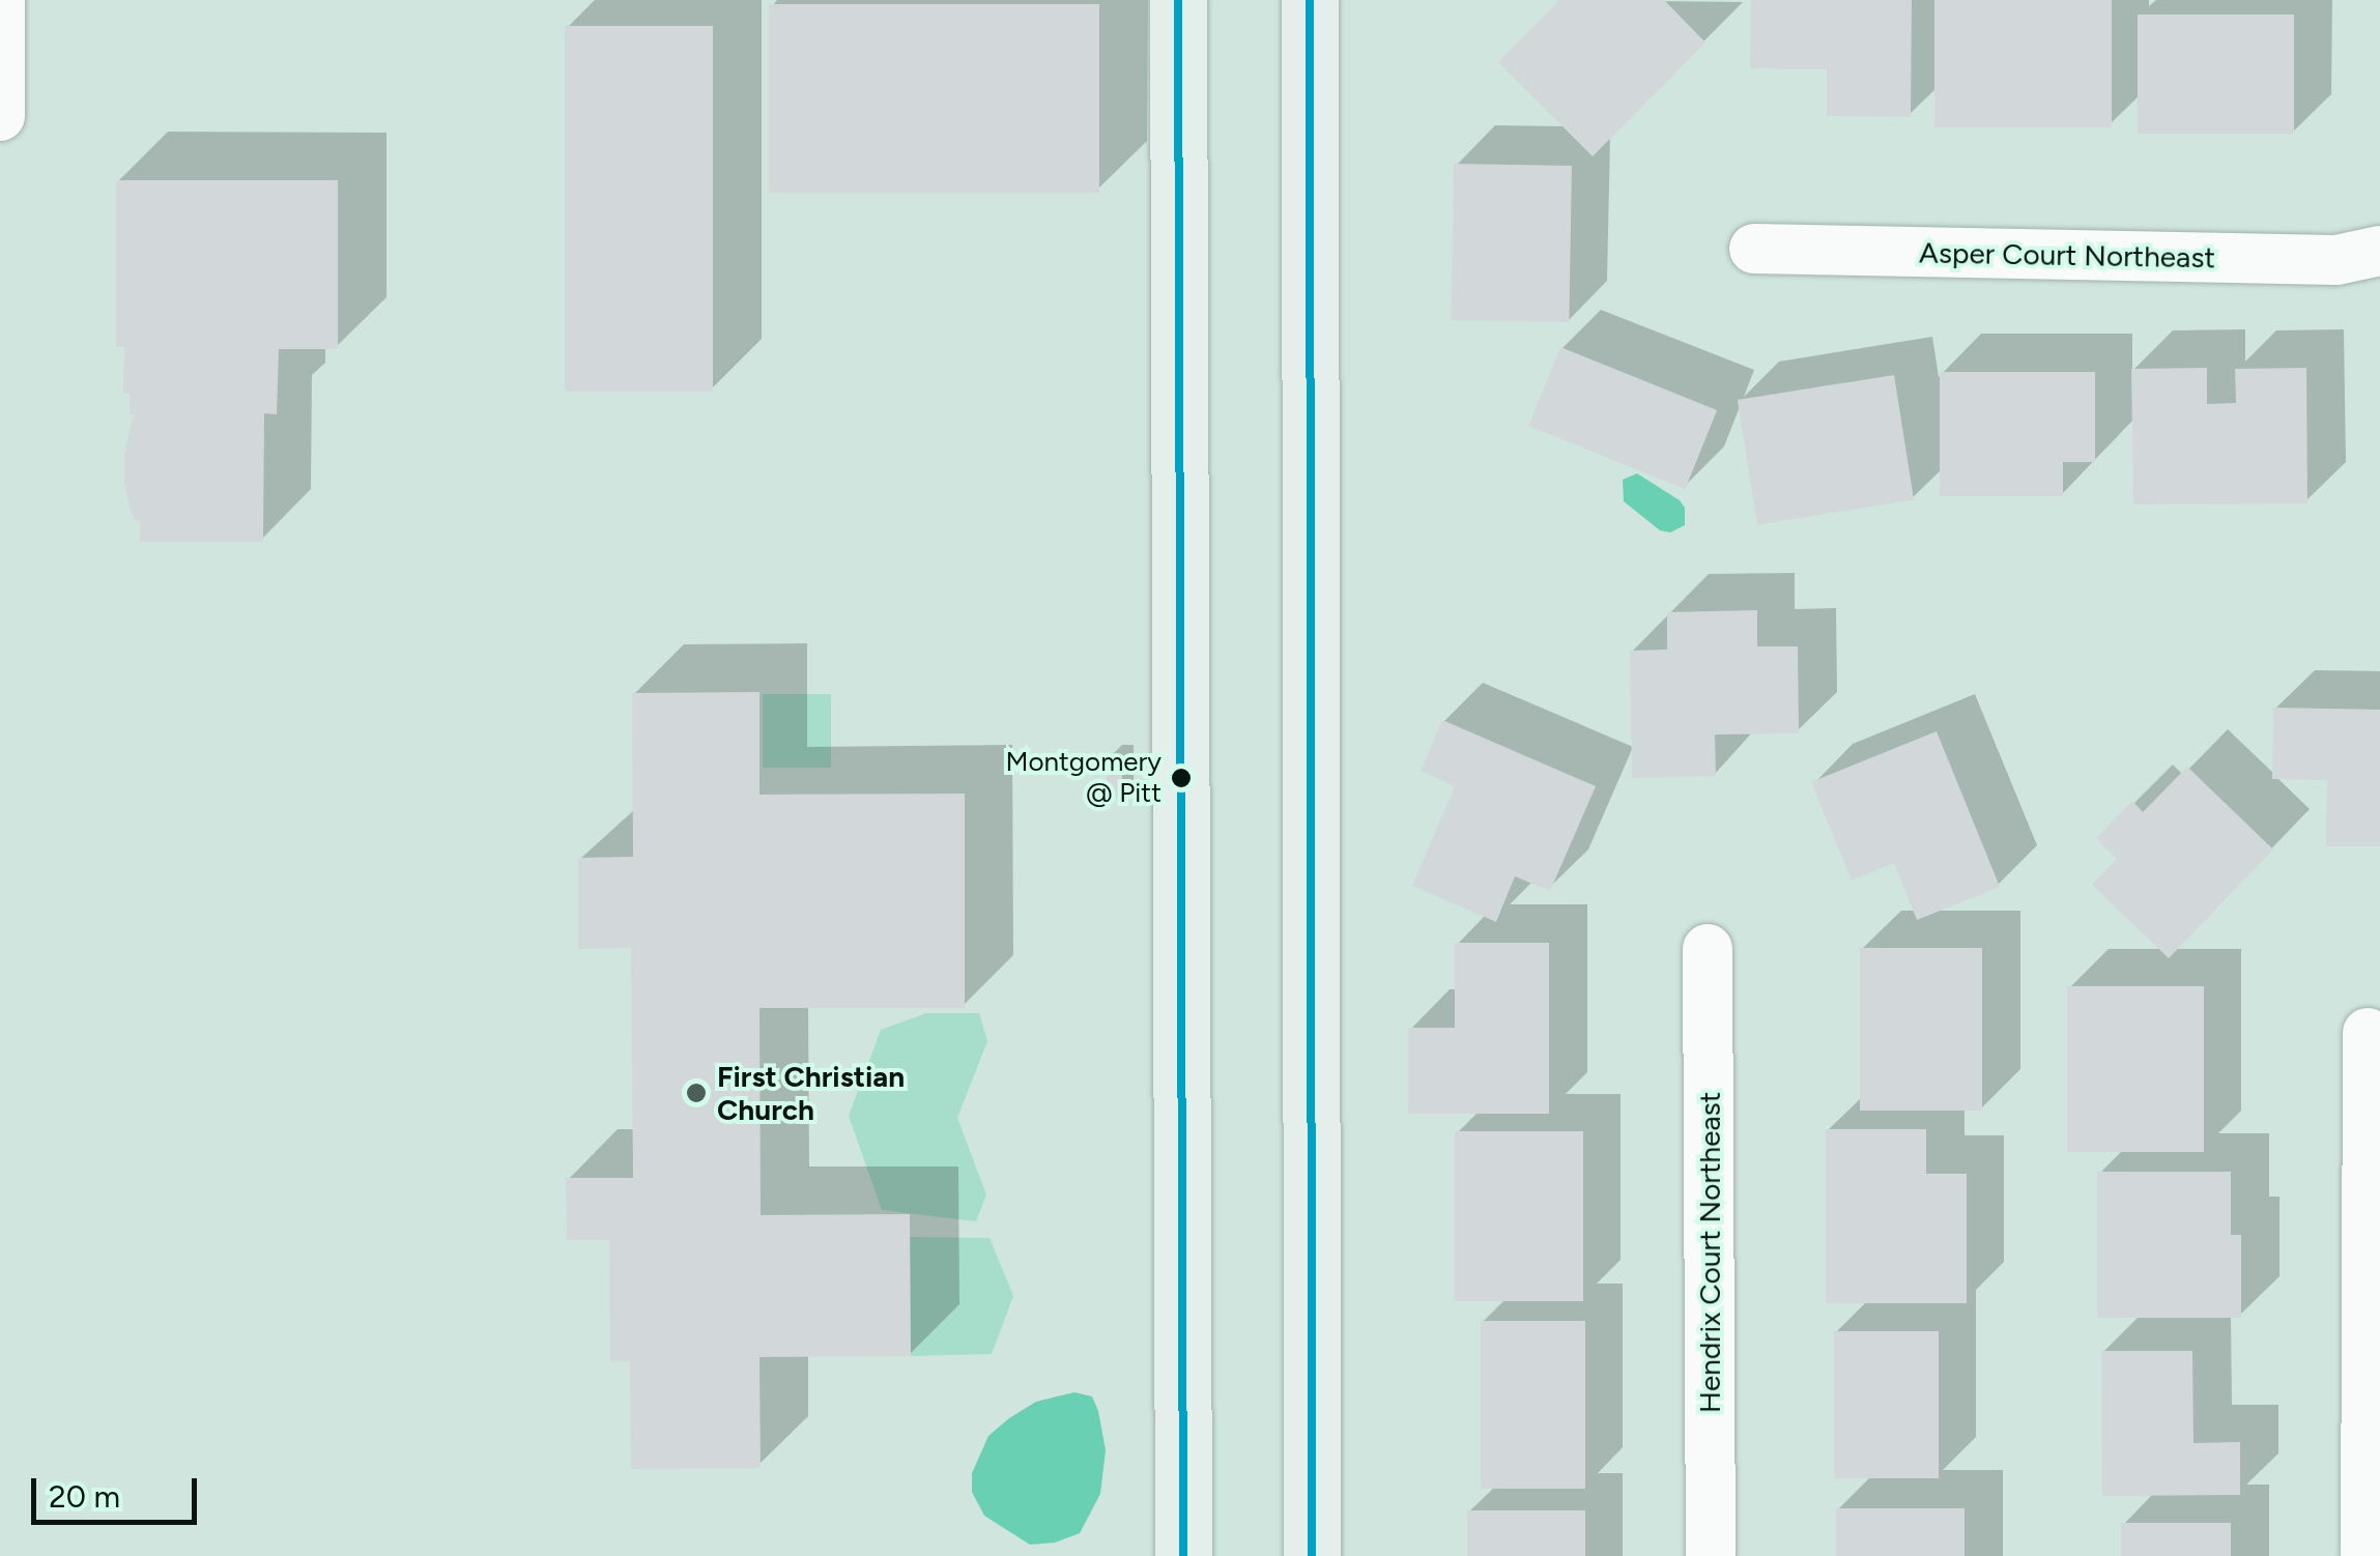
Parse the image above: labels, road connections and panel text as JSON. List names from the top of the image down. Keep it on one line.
{"streets":{"street":["Asper Court Northeast","Hendrix Court Northeast"]},"places":["Montgomery @ Pitt","First Christian Church"],"scale_bar":"20 m"}
